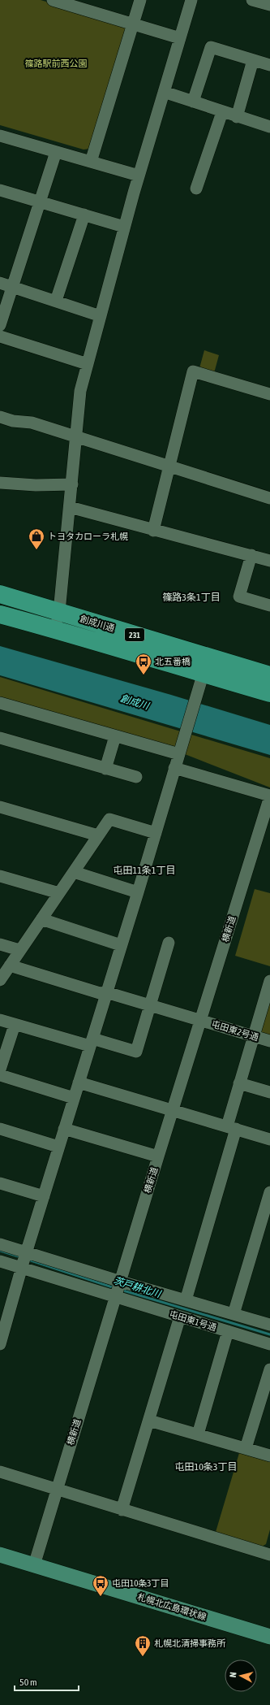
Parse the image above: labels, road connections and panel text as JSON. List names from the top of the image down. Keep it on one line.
{"streets":{"highway":["創成川通","231"],"main road":["札幌北広島環状線"],"street":["横新道","屯田東2号通","屯田東1号通"]},"crossings":[["横新道","屯田東2号通"],["横新道","屯田東1号通"],["横新道","札幌北広島環状線"]],"districts":["篠路3条1丁目","屯田11条1丁目","屯田10条3丁目"],"water":["創成川","茨戸耕北川"],"parks":["篠路駅前西公園"],"places":{"shop":["トヨタカローラ札幌"],"bus stop":["北五番橋","屯田10条3丁目"],"building":["札幌北清掃事務所"]},"scale_bar":"50 m","north":"left"}
